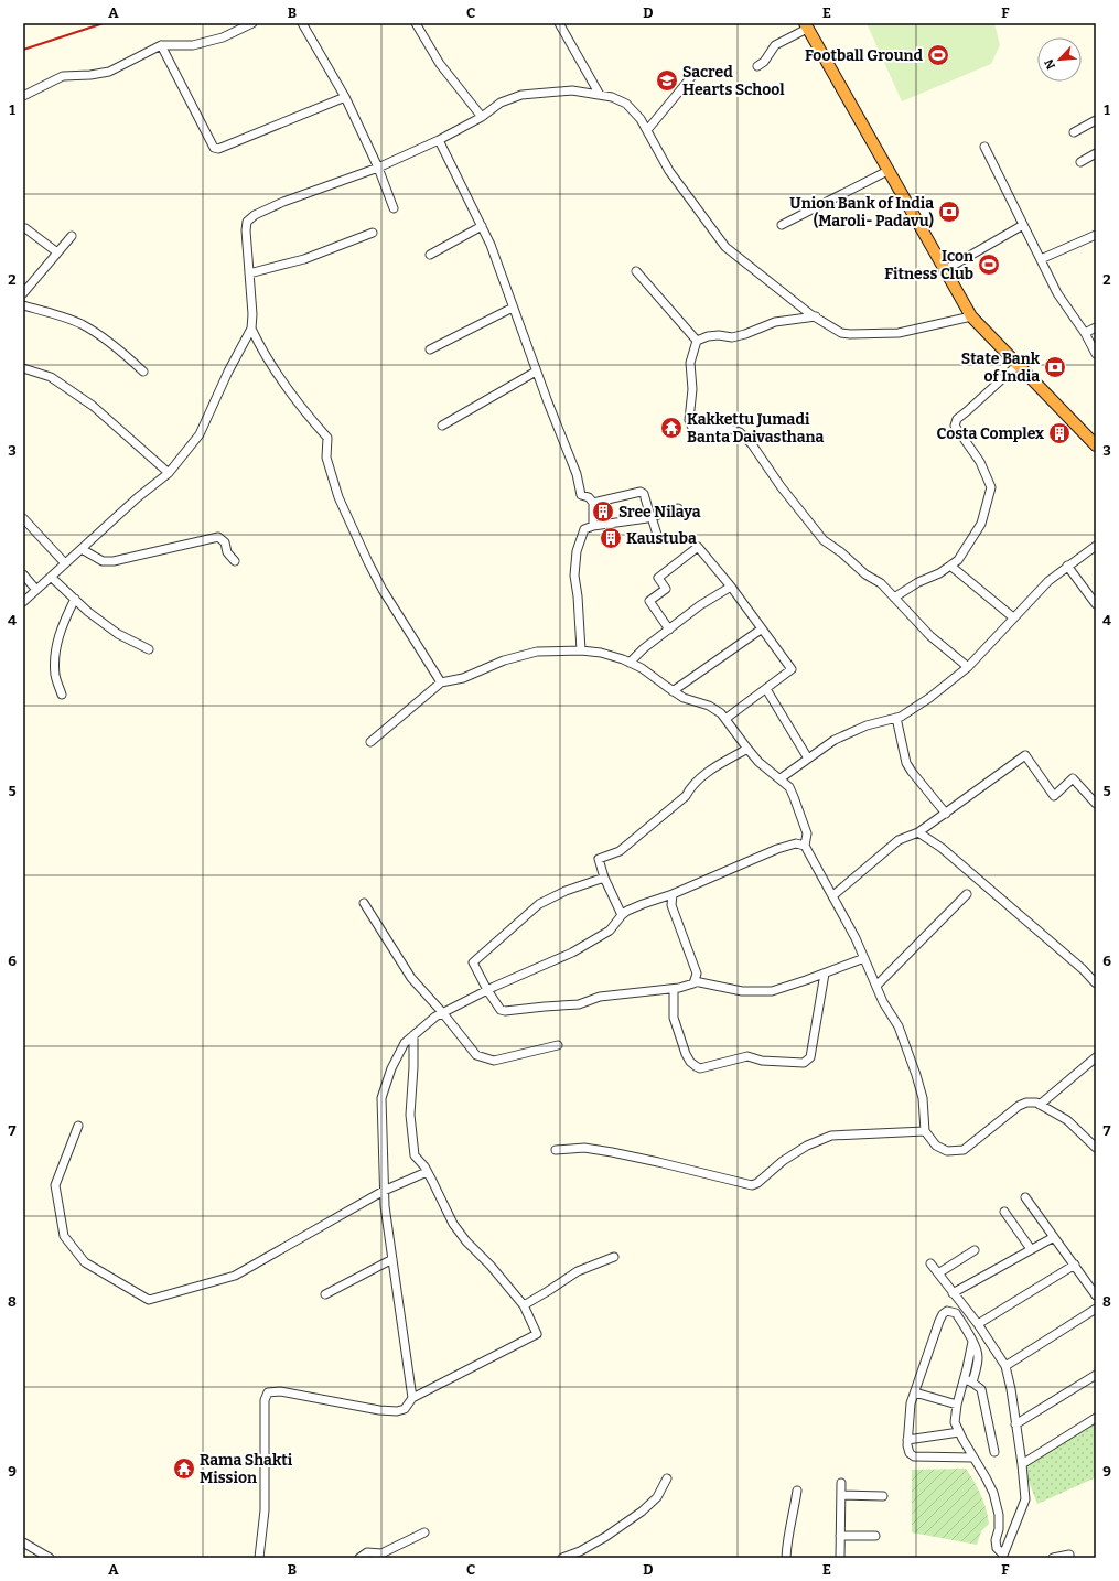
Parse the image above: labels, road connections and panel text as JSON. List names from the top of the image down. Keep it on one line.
{"places":{"sports":["Football Ground","Icon Fitness Club"],"school or university":["Sacred Hearts School"],"bank":["Union Bank of India (Maroli- Padavu)","State Bank of India"],"temple":["Kakkettu Jumadi Banta Daivasthana","Rama Shakti Mission"],"building":["Costa Complex","Sree Nilaya","Kaustuba"]},"north":"bottom left","grid":{"columns":["A","B","C","D","E","F"],"rows":["1","2","3","4","5","6","7","8","9"]}}
